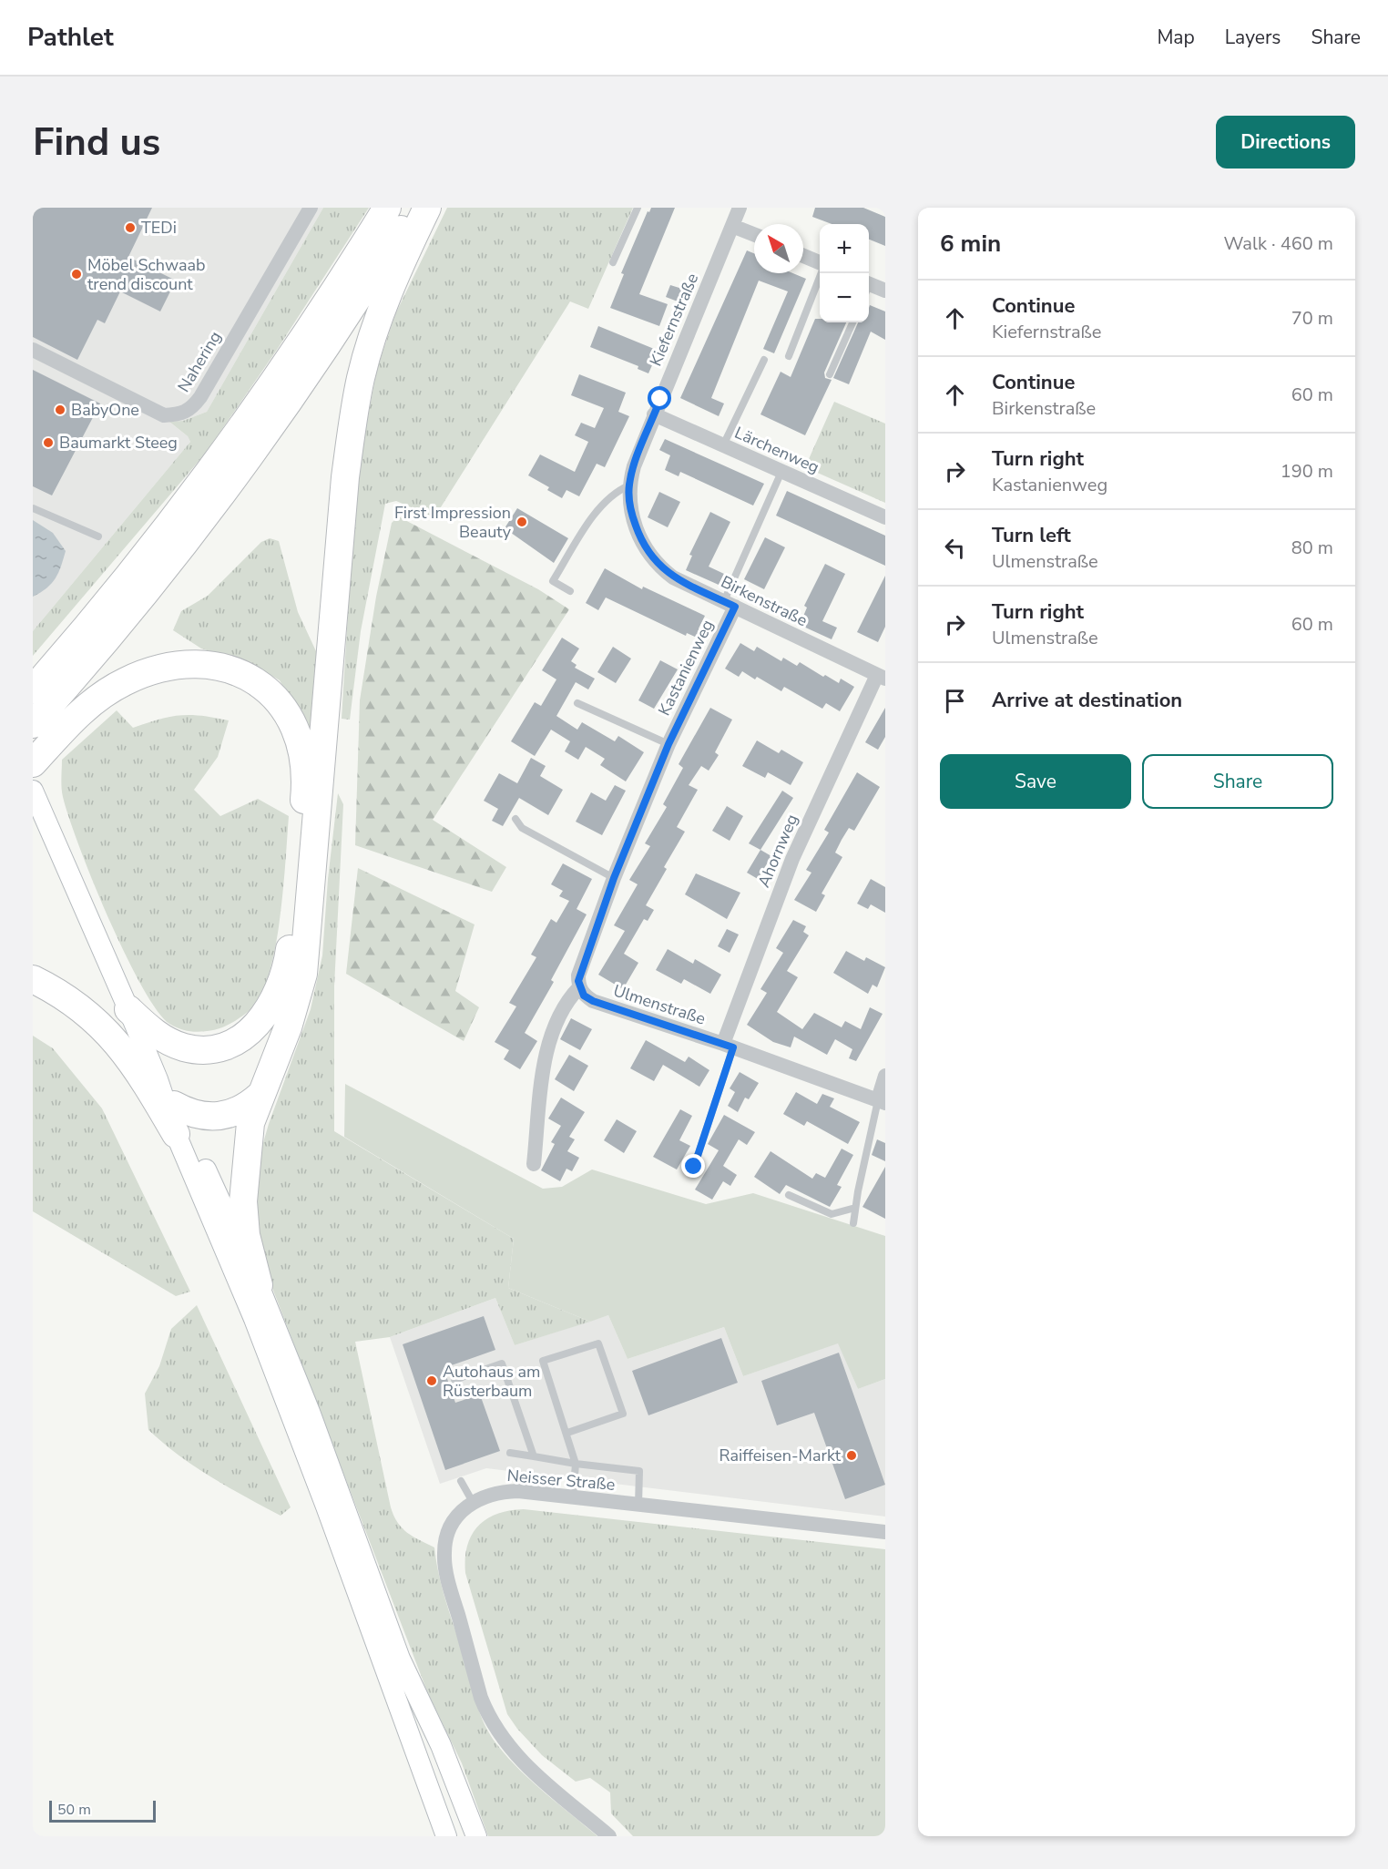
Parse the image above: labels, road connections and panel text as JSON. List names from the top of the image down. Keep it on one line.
{"streets":{"street":["Kiefernstraße","Nahering","Lärchenweg","Birkenstraße","Kastanienweg","Ahornweg","Ulmenstraße","Neisser Straße"]},"crossings":[["Kiefernstraße","Lärchenweg"],["Kiefernstraße","Birkenstraße"],["Birkenstraße","Kastanienweg"],["Birkenstraße","Ahornweg"],["Kastanienweg","Ulmenstraße"],["Ahornweg","Ulmenstraße"]],"places":["TEDi","Möbel Schwaab trend discount","BabyOne","Baumarkt Steeg","First Impression Beauty","Autohaus am Rüsterbaum","Raiffeisen-Markt"],"scale_bar":"50 m","north":"top left","page":{"header":"Pathlet","nav":["Map","Layers","Share"],"buttons":["Directions",["Save","Share"]],"title":"Find us","heading":["6 min","Walk · 460 m"],"map_buttons":["+","−"],"list":[["Continue","Kiefernstraße","70 m"],["Continue","Birkenstraße","60 m"],["Turn right","Kastanienweg","190 m"],["Turn left","Ulmenstraße","80 m"],["Turn right","Ulmenstraße","60 m"],"Arrive at destination"],"scale":"50 m"}}
